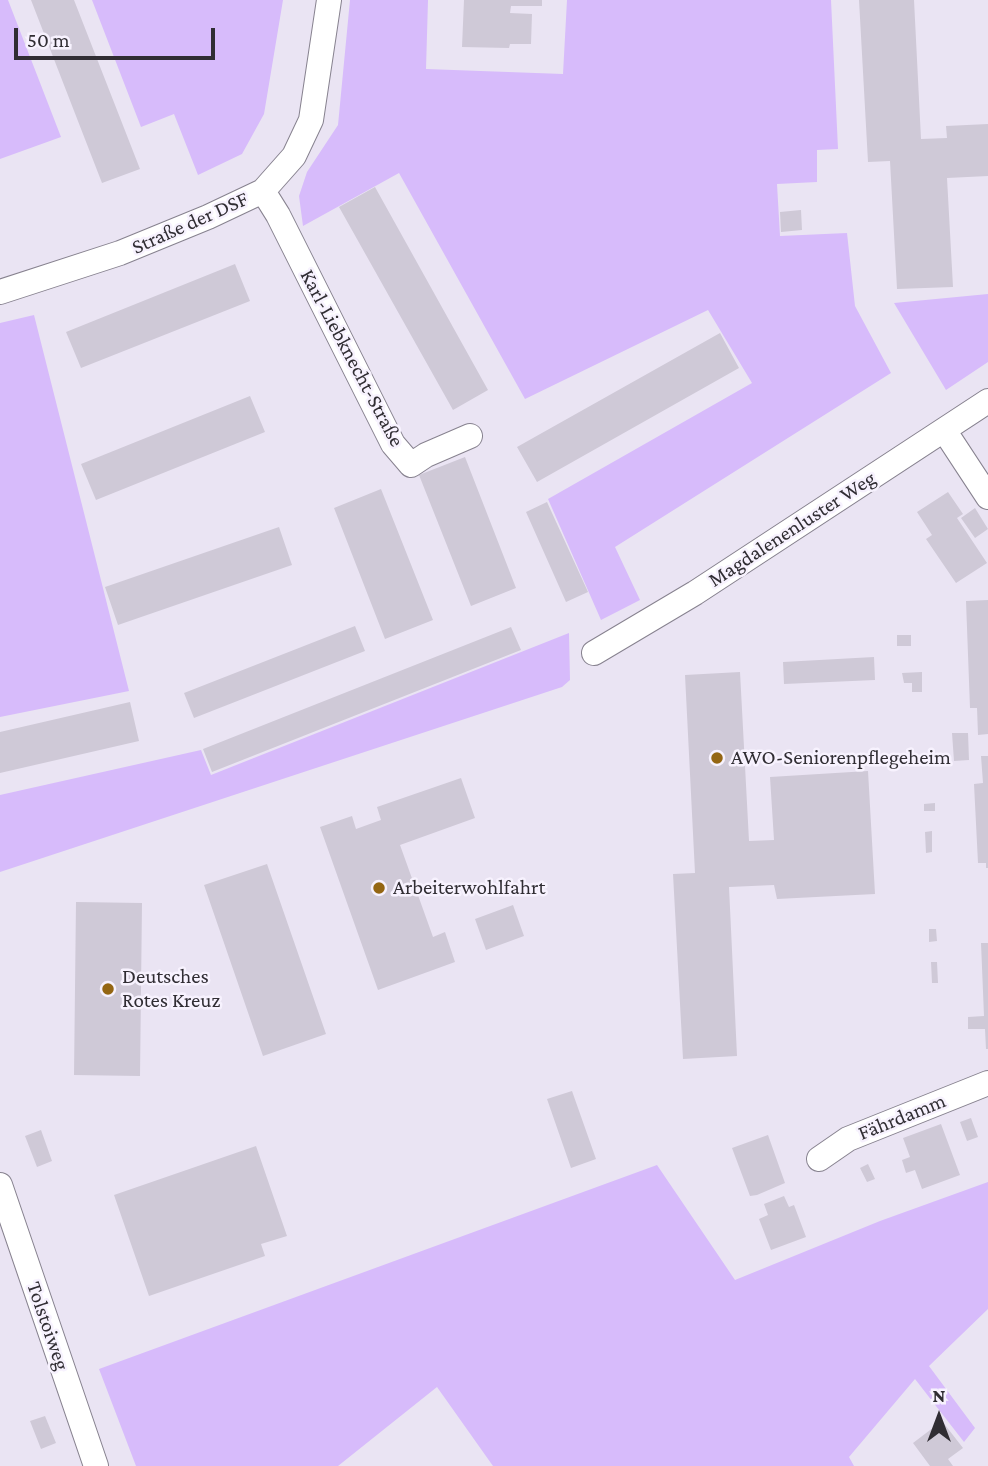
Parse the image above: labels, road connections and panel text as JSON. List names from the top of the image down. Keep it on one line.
{"streets":{"street":["Straße der DSF","Karl-Liebknecht-Straße","Magdalenenluster Weg","Fährdamm","Tolstoiweg"]},"crossings":[["Straße der DSF","Karl-Liebknecht-Straße"]],"places":["AWO-Seniorenpflegeheim","Arbeiterwohlfahrt","Deutsches Rotes Kreuz"],"scale_bar":"50 m","north":"top"}
